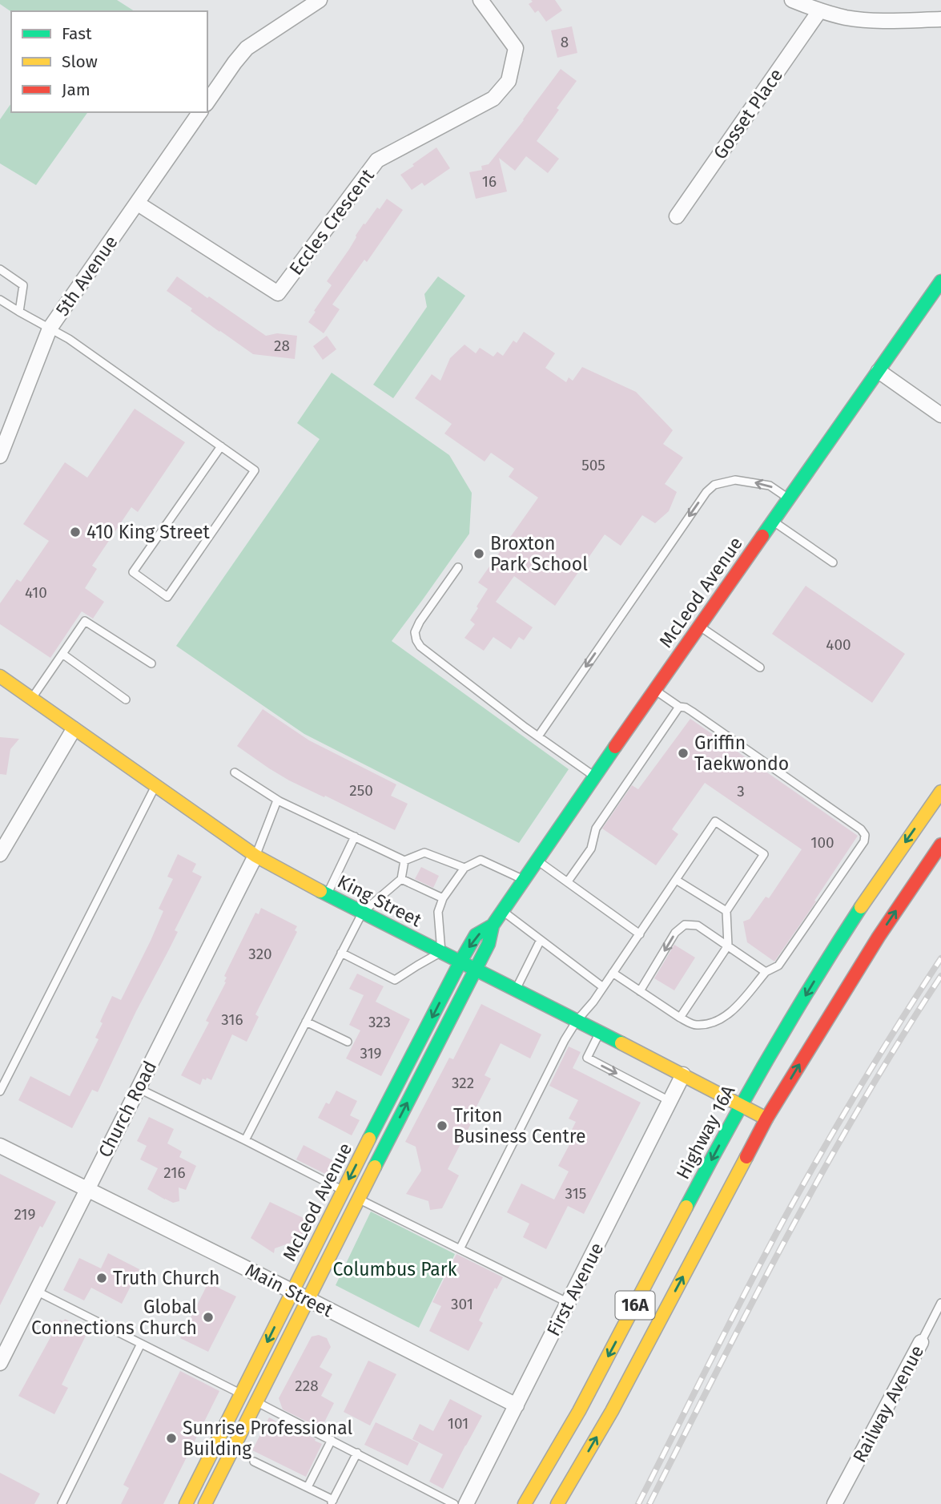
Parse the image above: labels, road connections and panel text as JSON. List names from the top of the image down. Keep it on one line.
{"streets":{"street":["Gosset Place","Eccles Crescent","5th Avenue","McLeod Avenue","King Street","Church Road","Highway 16A","First Avenue","Main Street","16A","Railway Avenue"]},"crossings":[["Eccles Crescent","5th Avenue"],["McLeod Avenue","King Street"],["McLeod Avenue","Main Street"],["King Street","Church Road"],["King Street","Highway 16A"],["King Street","First Avenue"],["King Street","16A"],["Church Road","Main Street"],["First Avenue","Main Street"]],"parks":["Columbus Park"],"places":["410 King Street","Broxton Park School","Griffin Taekwondo","Triton Business Centre","Truth Church","Global Connections Church","Sunrise Professional Building"],"house_numbers":["8","16","28","505","410","400","250","3","100","320","316","323","319","322","216","315","219","301","228","101"],"legend":["Fast","Slow","Jam"]}
